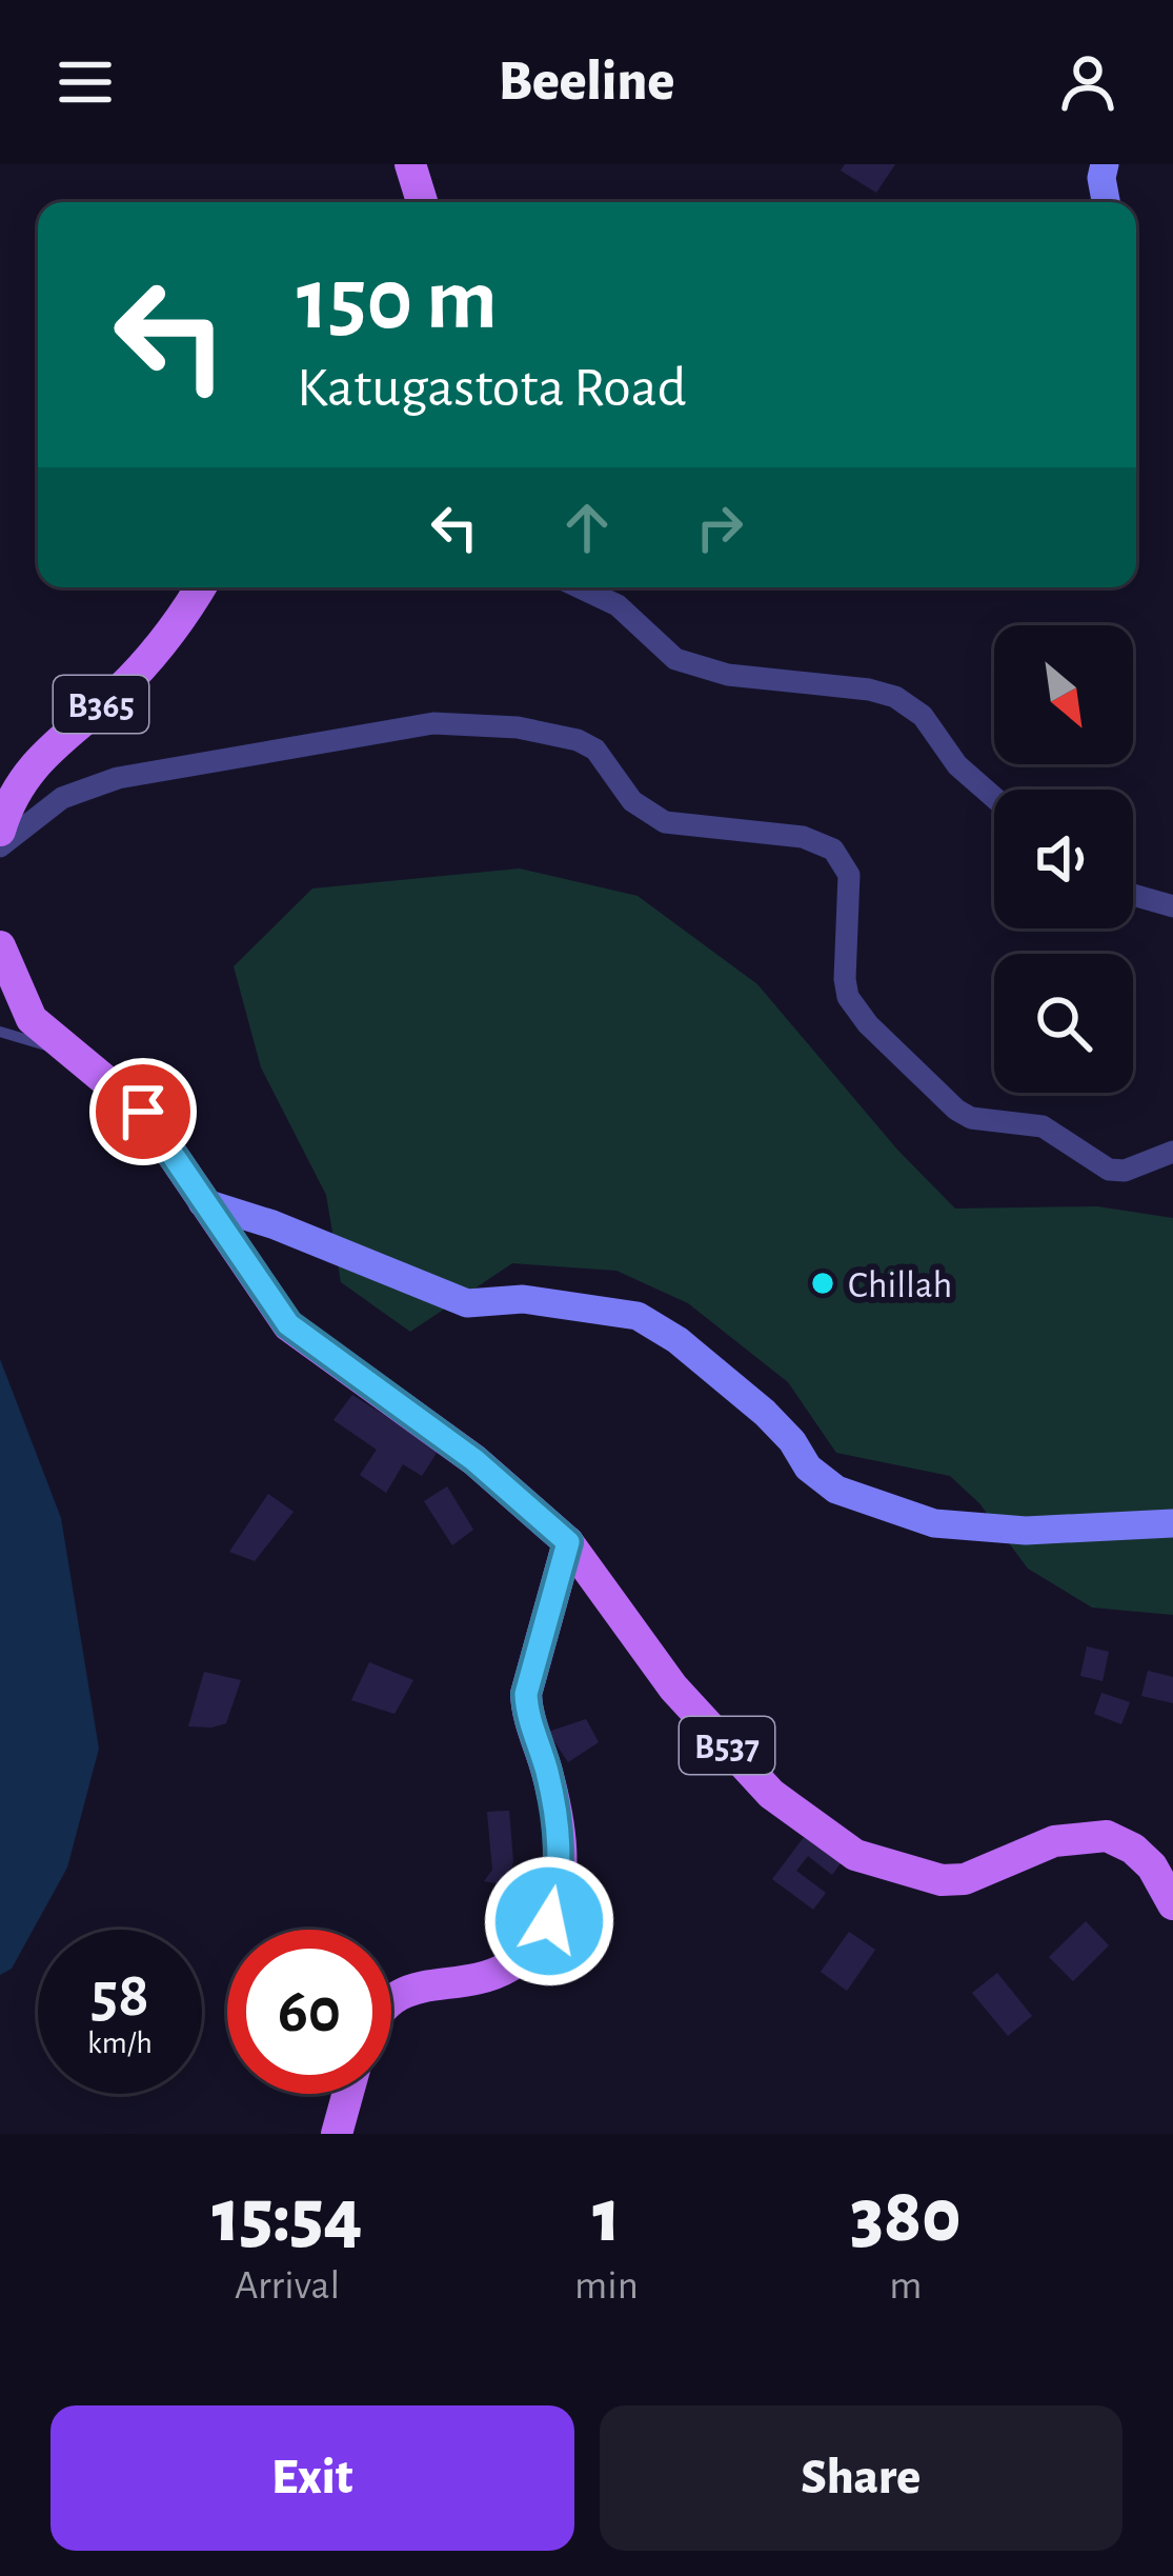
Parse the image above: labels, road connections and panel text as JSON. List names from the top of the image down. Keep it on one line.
{"streets":{"main road":["B365","B537"]},"places":["Chillah"],"north":"bottom right","page":{"header":"Beeline","turn":["150 m","Katugastota Road"],"speed":"58 km/h","limit":"60","eta":["15:54","Arrival","1","min","380","m"],"buttons":["Exit","Share"]}}
